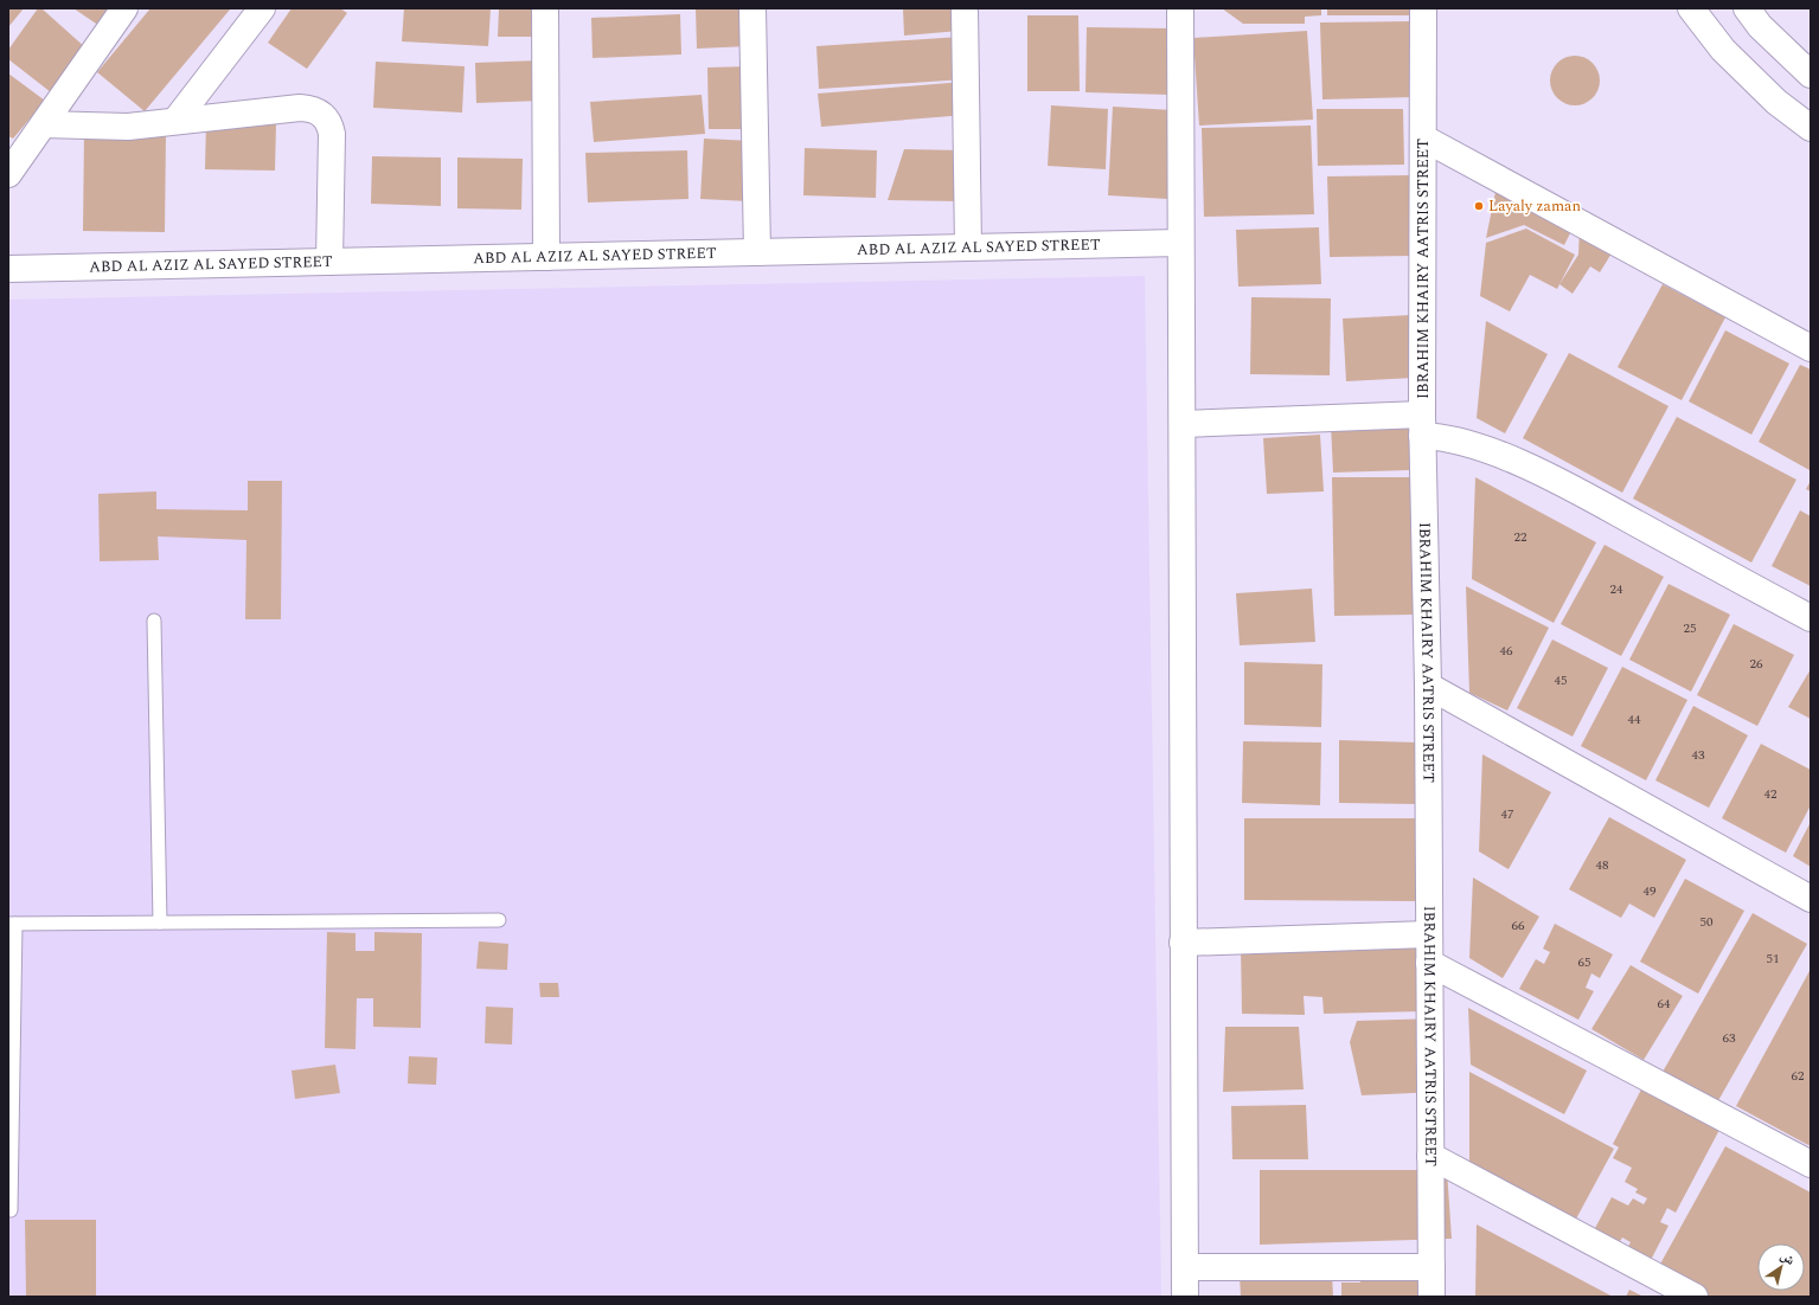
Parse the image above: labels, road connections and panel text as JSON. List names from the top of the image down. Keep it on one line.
{"streets":{"street":["ABD AL AZIZ AL SAYED STREET","IBRAHIM KHAIRY AATRIS STREET"]},"places":["Layaly zaman"],"house_numbers":["22","24","25","46","26","45","44","43","42","47","48","49","50","66","51","65","64","63","62"],"north":"top right"}
